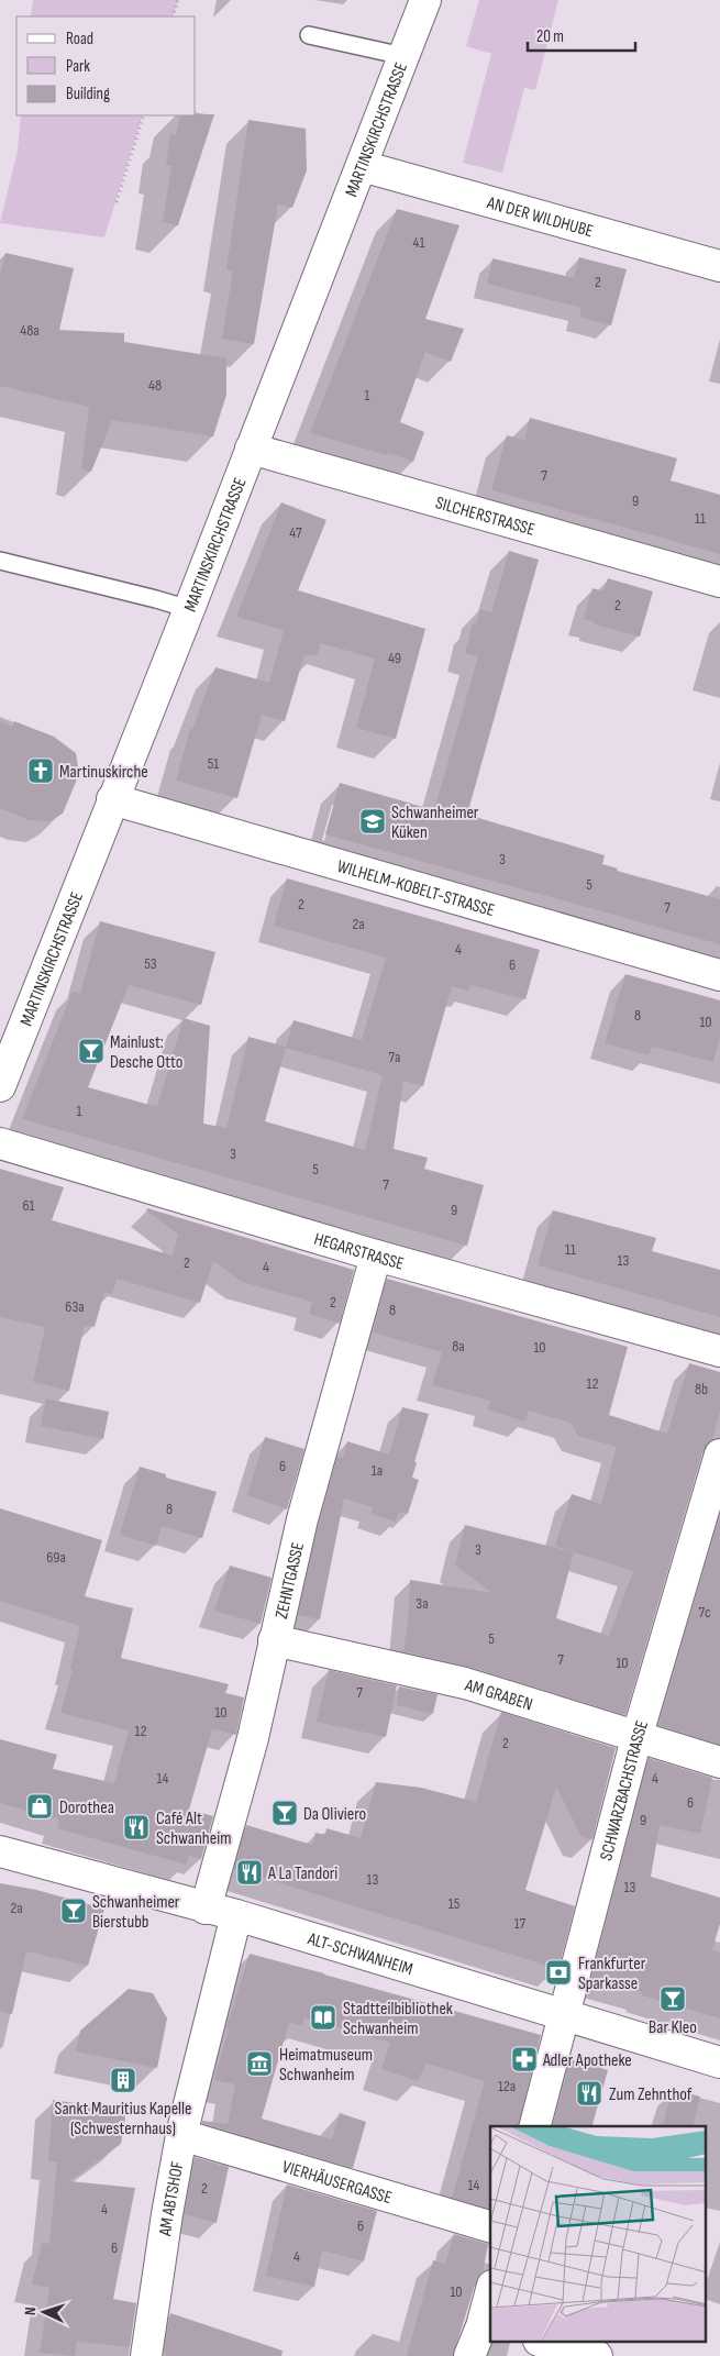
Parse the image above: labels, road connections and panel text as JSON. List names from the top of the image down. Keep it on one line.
{"streets":{"street":["MARTINSKIRCHSTRASSE","AN DER WILDHUBE","SILCHERSTRASSE","WILHELM-KOBELT-STRASSE","HEGARSTRASSE","ZEHNTGASSE","AM GRABEN","SCHWARZBACHSTRASSE","ALT-SCHWANHEIM","VIERHÄUSERGASSE","AM ABTSHOF"]},"crossings":[["MARTINSKIRCHSTRASSE","AN DER WILDHUBE"],["MARTINSKIRCHSTRASSE","SILCHERSTRASSE"],["MARTINSKIRCHSTRASSE","WILHELM-KOBELT-STRASSE"],["HEGARSTRASSE","ZEHNTGASSE"],["ZEHNTGASSE","AM GRABEN"],["ZEHNTGASSE","ALT-SCHWANHEIM"],["AM GRABEN","SCHWARZBACHSTRASSE"],["SCHWARZBACHSTRASSE","ALT-SCHWANHEIM"],["ALT-SCHWANHEIM","AM ABTSHOF"],["VIERHÄUSERGASSE","AM ABTSHOF"]],"places":{"church":["Martinuskirche"],"school or university":["Schwanheimer Küken"],"bar":["Mainlust: Desche Otto","Da Oliviero","Schwanheimer Bierstubb","Bar Kleo"],"shop":["Dorothea"],"restaurant":["Café Alt Schwanheim","A La Tandori","Zum Zehnthof"],"bank":["Frankfurter Sparkasse"],"library":["Stadtteilbibliothek Schwanheim"],"pharmacy":["Adler Apotheke"],"museum":["Heimatmuseum Schwanheim"],"building":["Sankt Mauritius Kapelle (Schwesternhaus)"]},"house_numbers":["41","2","48a","48","1","7","9","11","47","2","49","51","3","5","2","7","2a","4","53","6","8","10","7a","1","3","5","7","61","9","11","13","2","4","2","63a","8","8a","10","12","8b","6","1a","8","3","69a","3a","7c","5","7","10","7","10","12","2","14","4","6","9","13","13","15","2a","17","12a","14","2","4","6","6","4","10"],"legend":["Road","Park","Building"],"scale_bar":"20 m","north":"left"}
